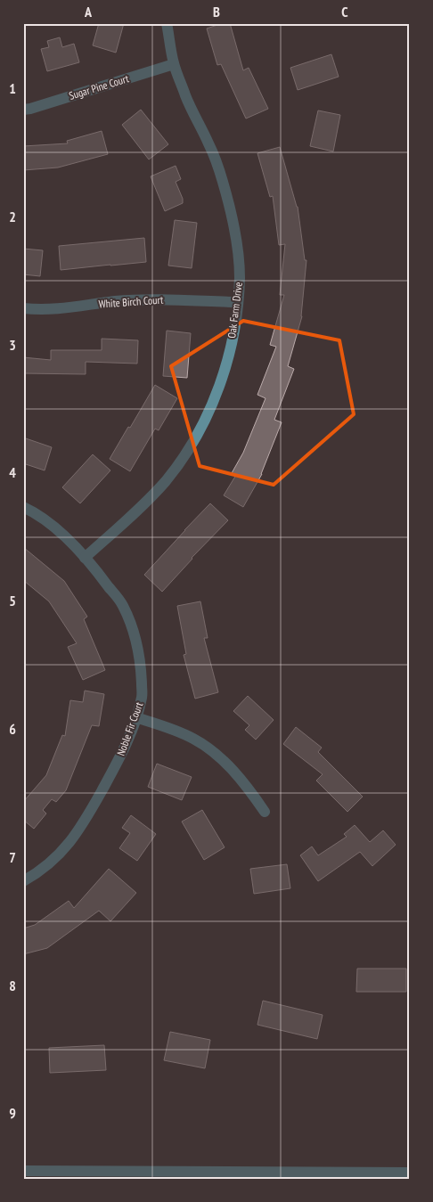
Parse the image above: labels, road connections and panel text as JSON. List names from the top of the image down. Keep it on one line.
{"streets":{"street":["Sugar Pine Court","White Birch Court","Oak Farm Drive","Noble Fir Court"]},"crossings":[["Sugar Pine Court","Oak Farm Drive"],["White Birch Court","Oak Farm Drive"],["Oak Farm Drive","Noble Fir Court"]],"grid":{"columns":["A","B","C"],"rows":["1","2","3","4","5","6","7","8","9"]}}
